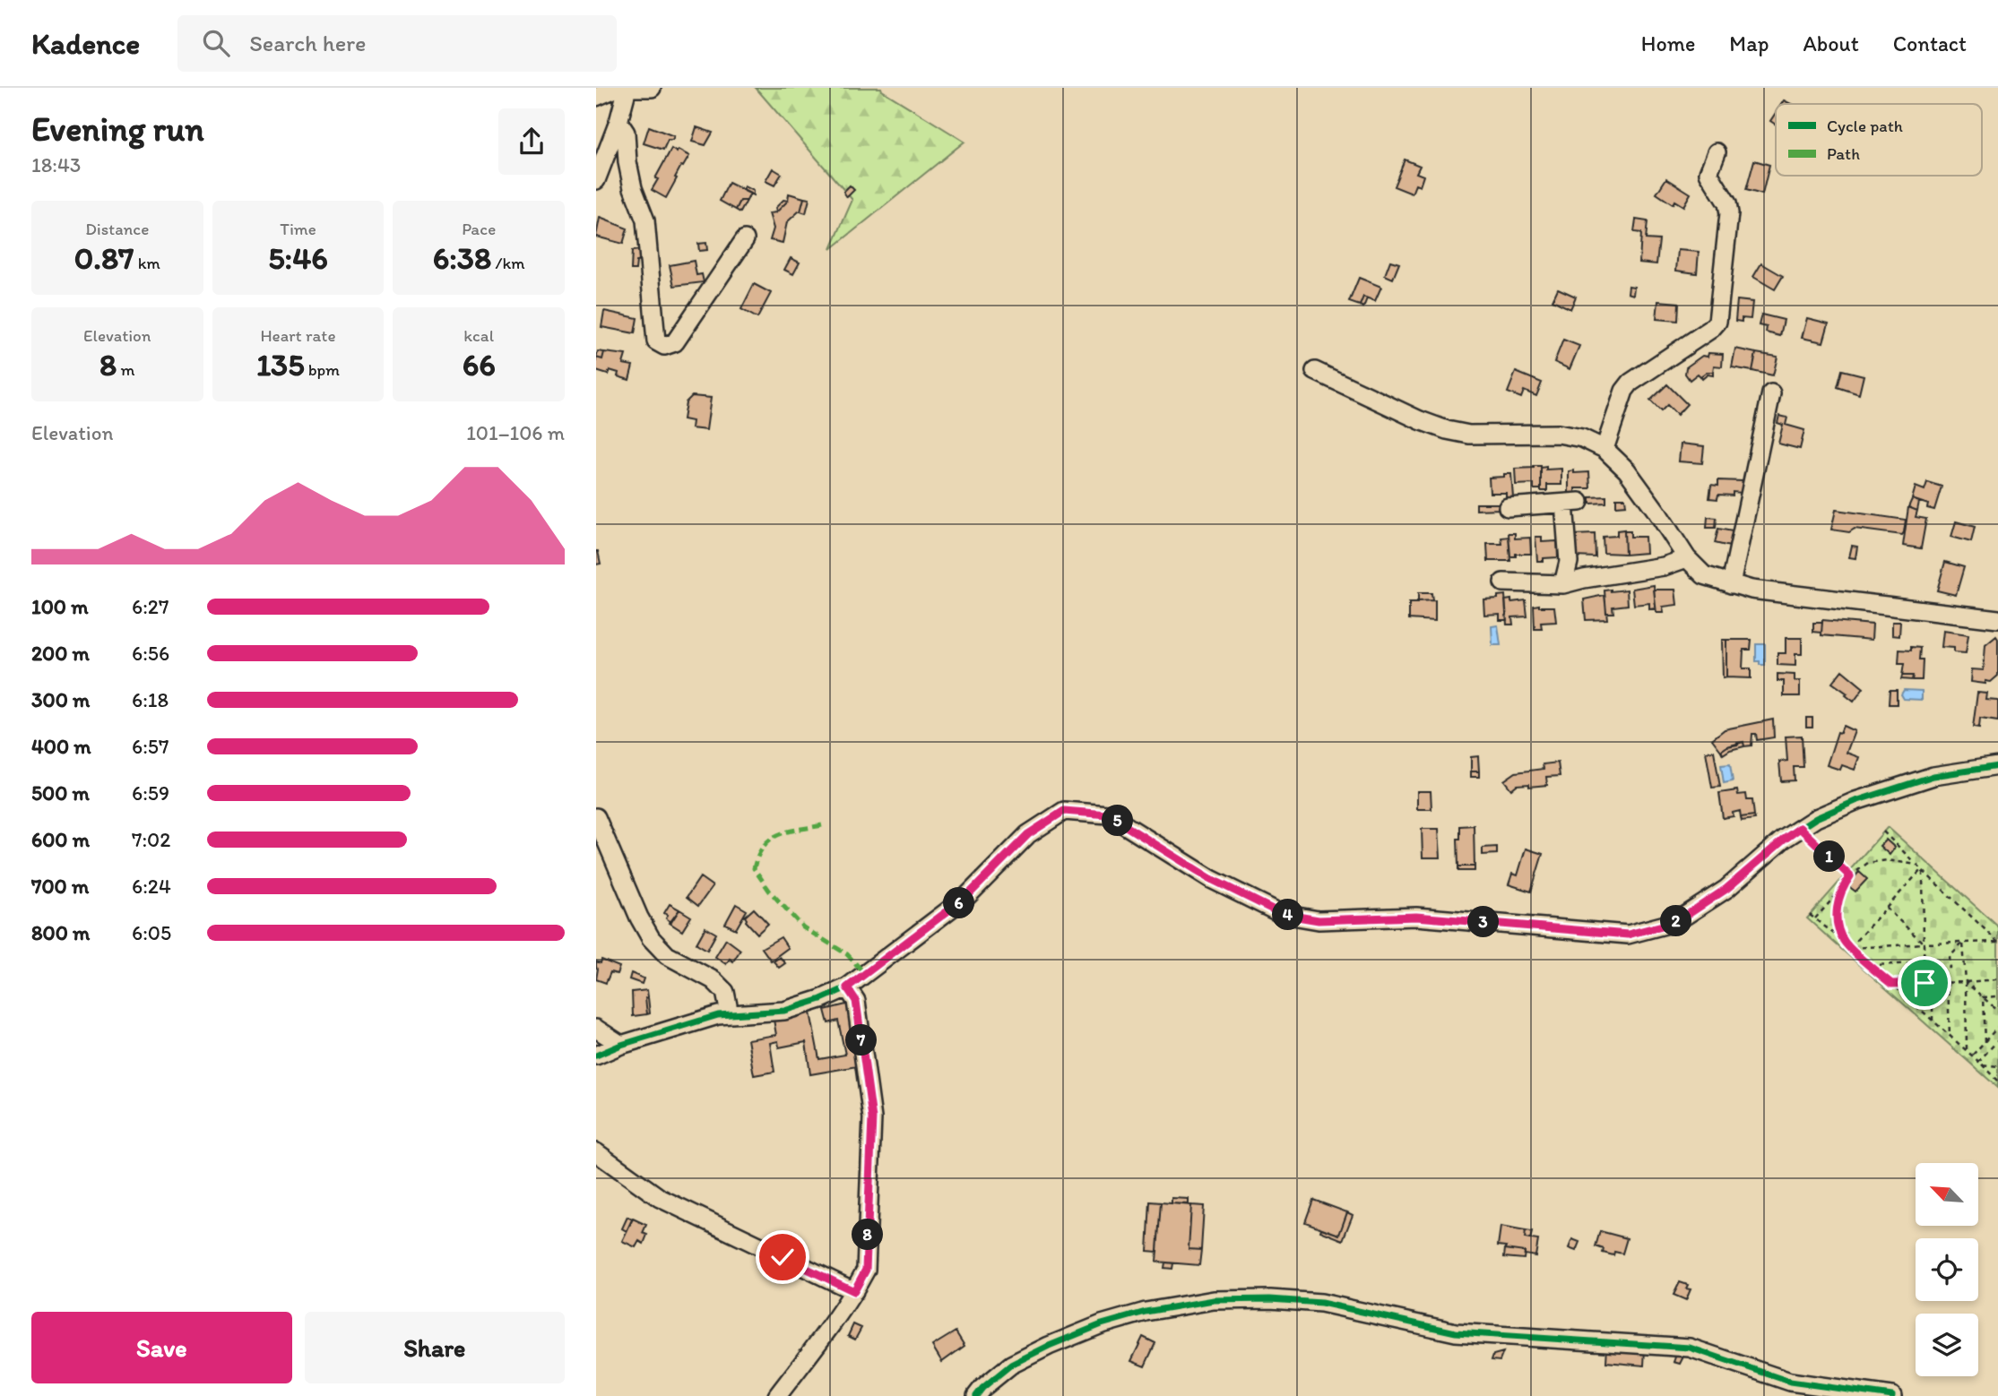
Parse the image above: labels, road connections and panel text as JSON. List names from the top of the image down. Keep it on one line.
{"legend":["Cycle path","Path"],"north":"top left","page":{"header":"Kadence","search":"Search here","nav":["Home","Map","About","Contact"],"heading":["Evening run","18:43"],"stats":[["Distance","0.87 km"],["Time","5:46"],["Pace","6:38 /km"],["Elevation","8 m"],["Heart rate","135 bpm"],["kcal","66"]],"chart":["Elevation","101–106 m"],"list":[{"name":"100 m","note":"6:27"},{"name":"200 m","note":"6:56"},{"name":"300 m","note":"6:18"},{"name":"400 m","note":"6:57"},{"name":"500 m","note":"6:59"},{"name":"600 m","note":"7:02"},{"name":"700 m","note":"6:24"},{"name":"800 m","note":"6:05"}],"pins":["5","1","6","4","2","3","7","8"],"buttons":["Save","Share"]}}
